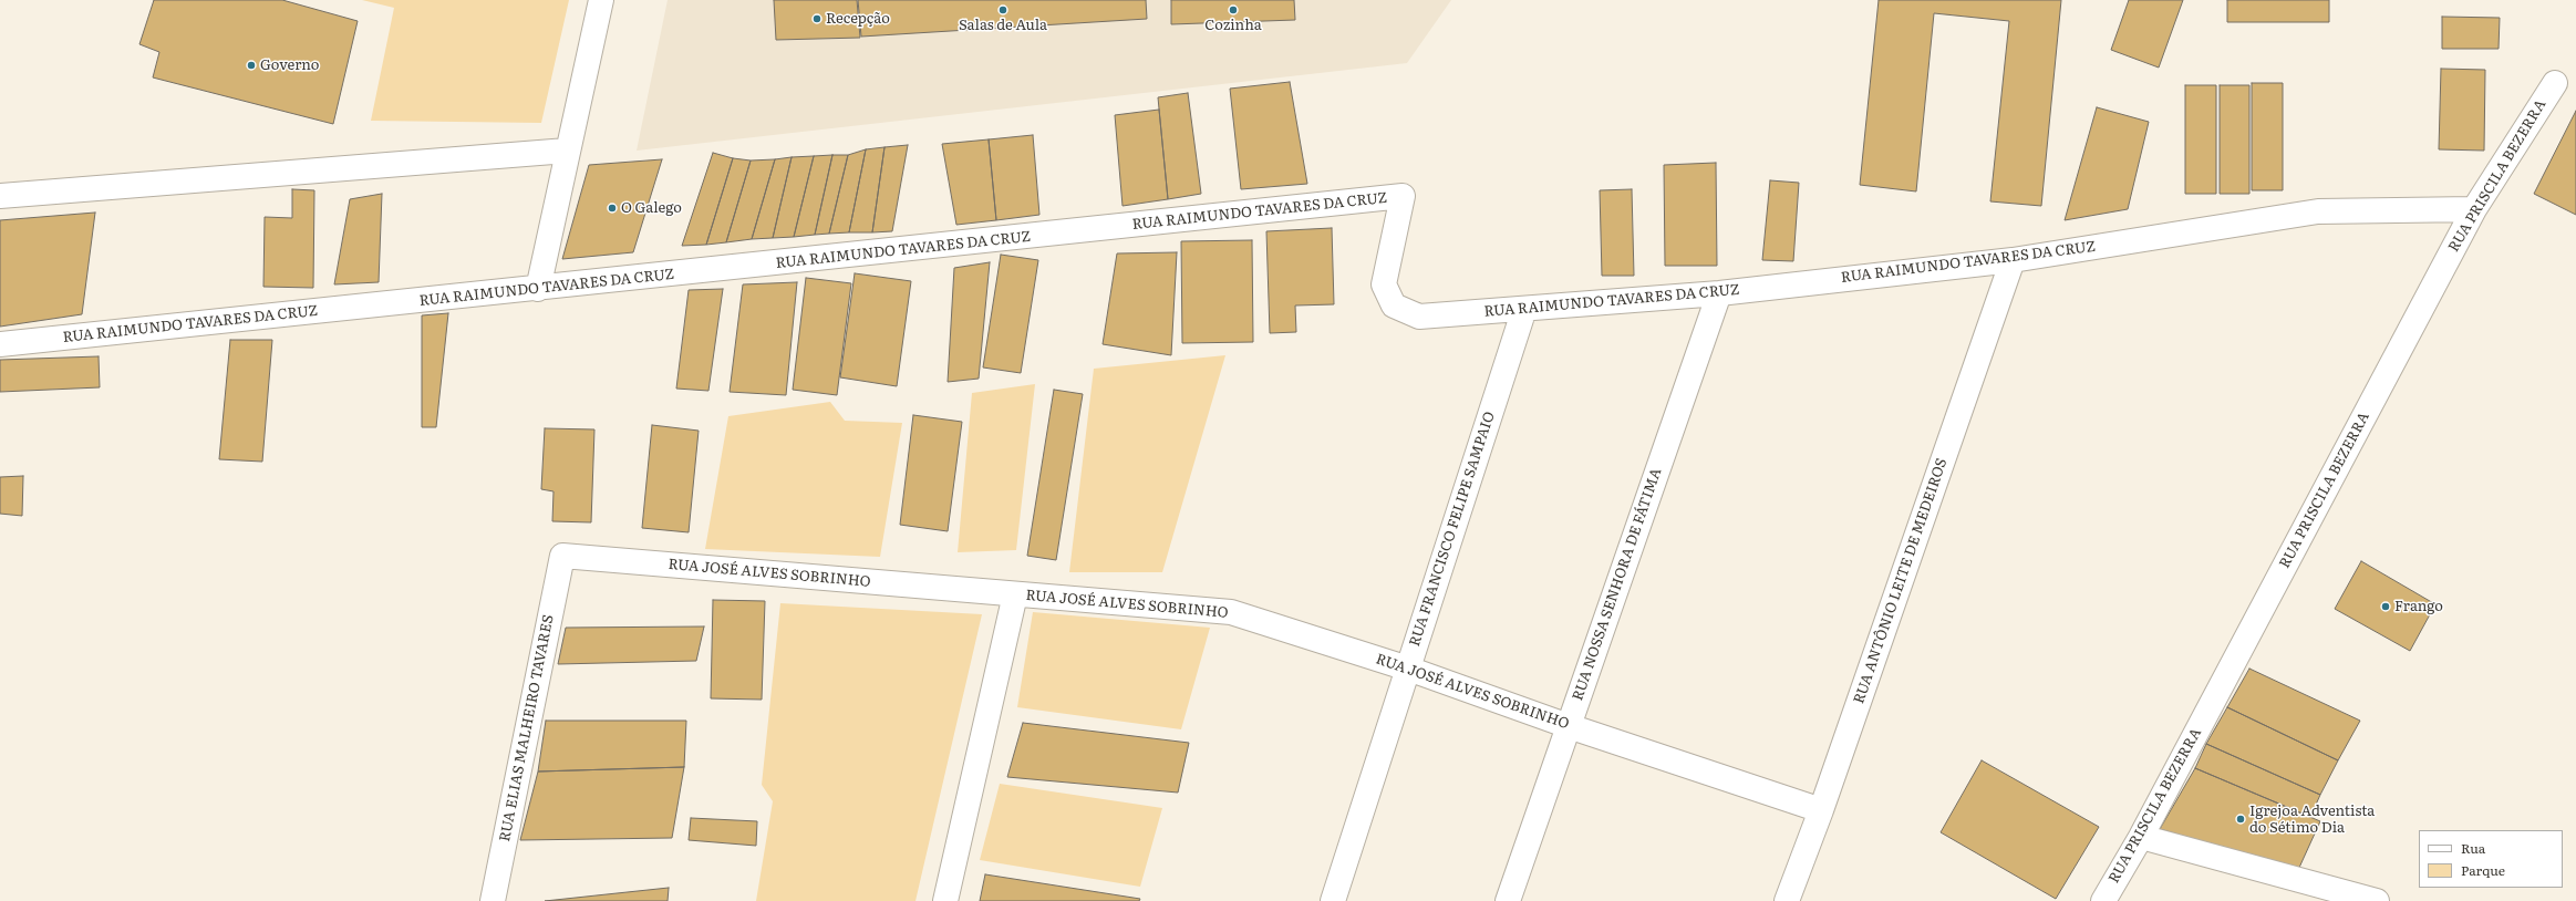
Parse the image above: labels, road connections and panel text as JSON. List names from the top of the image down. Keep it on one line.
{"streets":{"street":["RUA PRISCILA BEZERRA","RUA RAIMUNDO TAVARES DA CRUZ","RUA FRANCISCO FELIPE SAMPAIO","RUA JOSÉ ALVES SOBRINHO","RUA ANTÔNIO LEITE DE MEDEIROS","RUA NOSSA SENHORA DE FÁTIMA","RUA ELIAS MALHEIRO TAVARES"]},"crossings":[["RUA PRISCILA BEZERRA","RUA RAIMUNDO TAVARES DA CRUZ"],["RUA RAIMUNDO TAVARES DA CRUZ","RUA FRANCISCO FELIPE SAMPAIO"],["RUA RAIMUNDO TAVARES DA CRUZ","RUA ANTÔNIO LEITE DE MEDEIROS"],["RUA RAIMUNDO TAVARES DA CRUZ","RUA NOSSA SENHORA DE FÁTIMA"],["RUA FRANCISCO FELIPE SAMPAIO","RUA JOSÉ ALVES SOBRINHO"],["RUA JOSÉ ALVES SOBRINHO","RUA ANTÔNIO LEITE DE MEDEIROS"],["RUA JOSÉ ALVES SOBRINHO","RUA NOSSA SENHORA DE FÁTIMA"],["RUA JOSÉ ALVES SOBRINHO","RUA ELIAS MALHEIRO TAVARES"]],"places":["Salas de Aula","Cozinha","Recepção","Governo","O Galego","Frango","Igrejoa Adventista do Sétimo Dia"],"legend":["Rua","Parque"]}
